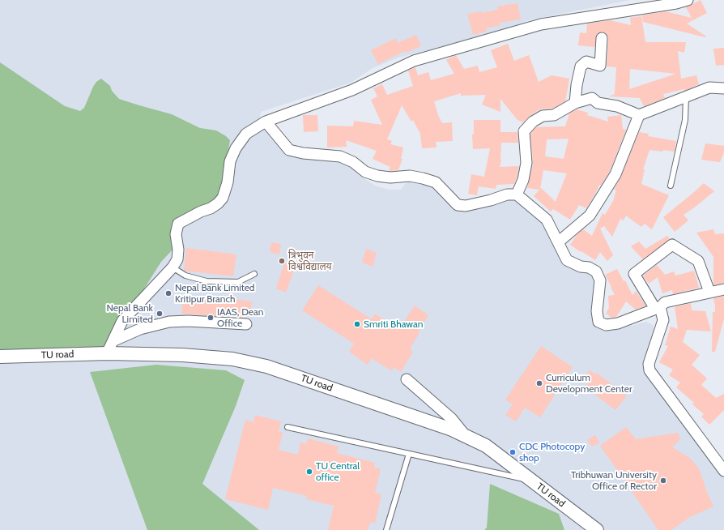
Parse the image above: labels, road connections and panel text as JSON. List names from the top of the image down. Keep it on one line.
{"streets":{"street":["TU road"]},"places":["त्रिभुवन विश्वविद्यालय","Nepal Bank Limited Kritipur Branch","Nepal Bank Limited","IAAS, Dean Office","Smriti Bhawan","Curriculum Development Center","CDC Photocopy shop","TU Central office","Tribhuwan University Office of Rector"]}
